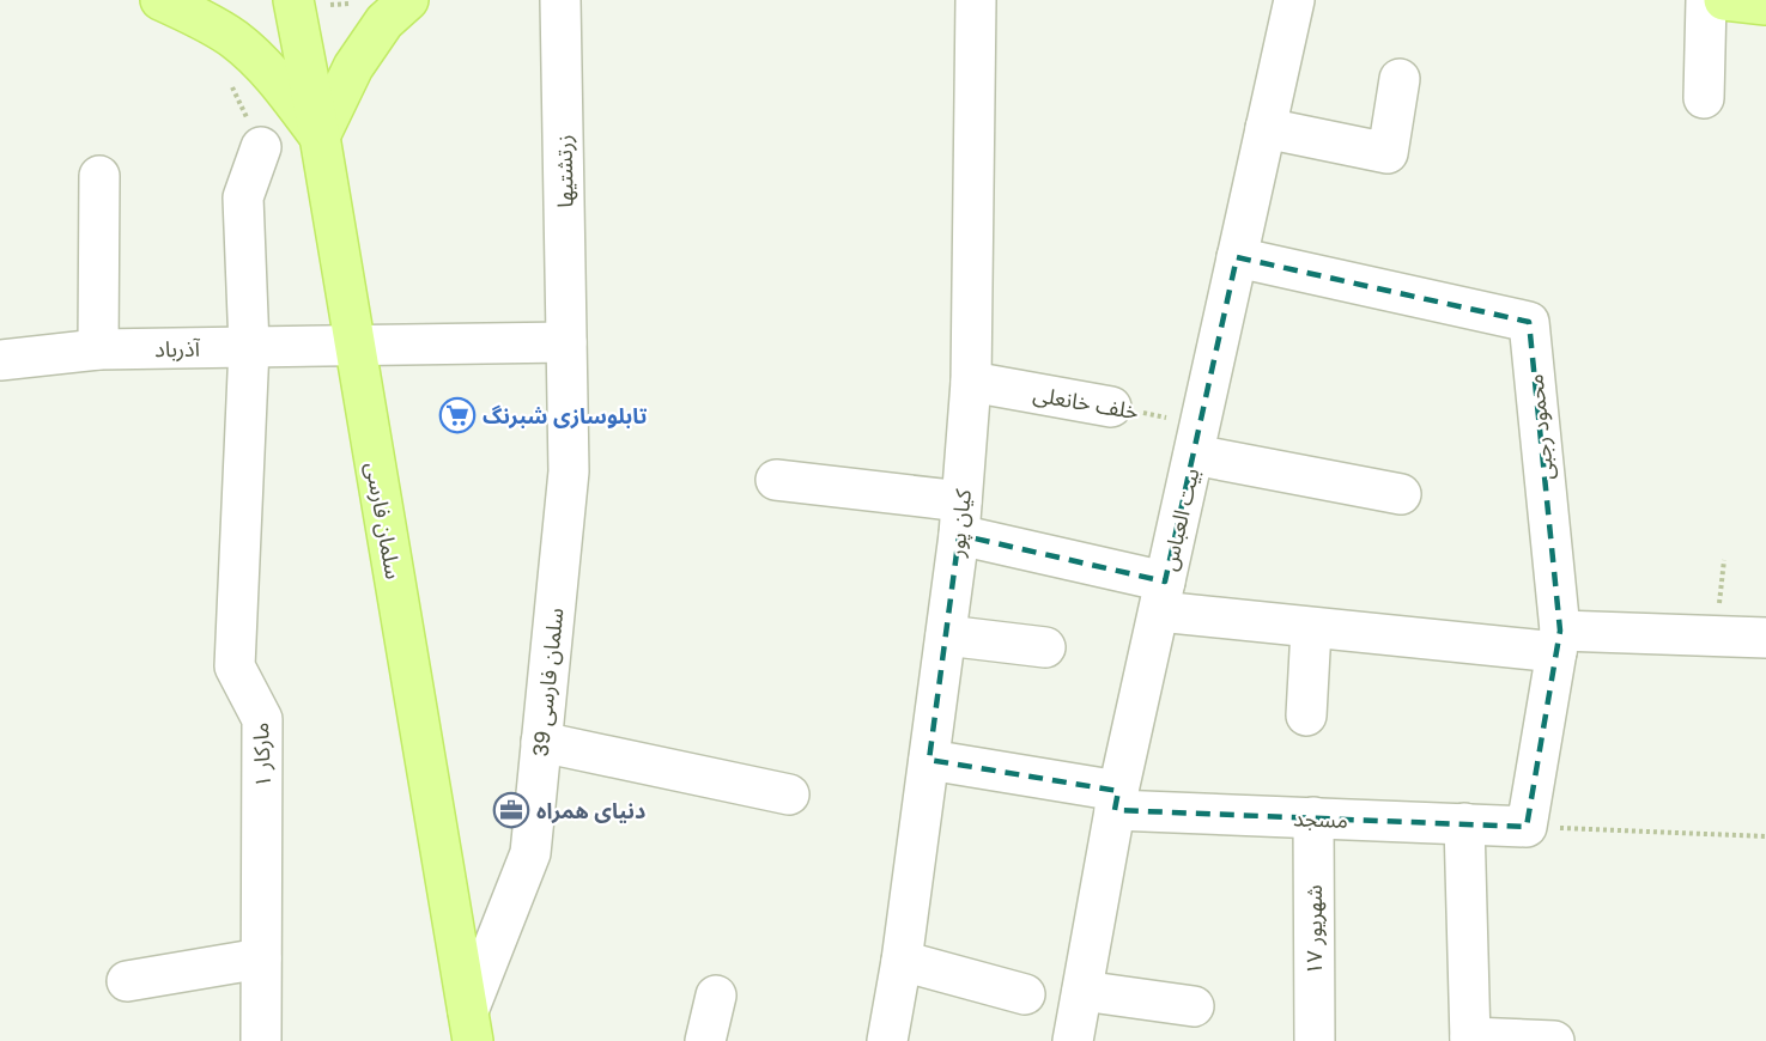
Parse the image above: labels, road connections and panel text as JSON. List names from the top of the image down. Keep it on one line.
{"streets":{"main road":["سلمان فارسی"],"street":["زرتشتیها","آذرباد","خلف خانعلی","محمود رجبی","بیت العباس","کیان پور","سلمان فارسی 39","مارکار ۱","مسجد","۱۷ شهریور"]},"crossings":[["زرتشتیها","آذرباد"],["زرتشتیها","سلمان فارسی 39"],["آذرباد","سلمان فارسی"],["آذرباد","سلمان فارسی 39"],["آذرباد","مارکار ۱"],["خلف خانعلی","بیت العباس"],["خلف خانعلی","کیان پور"],["محمود رجبی","بیت العباس"],["محمود رجبی","مسجد"],["بیت العباس","مسجد"],["سلمان فارسی","سلمان فارسی 39"],["کیان پور","مسجد"],["مسجد","۱۷ شهریور"]],"places":{"supermarket":["تابلوسازی شبرنگ"],"office":["دنیای همراه"]}}
